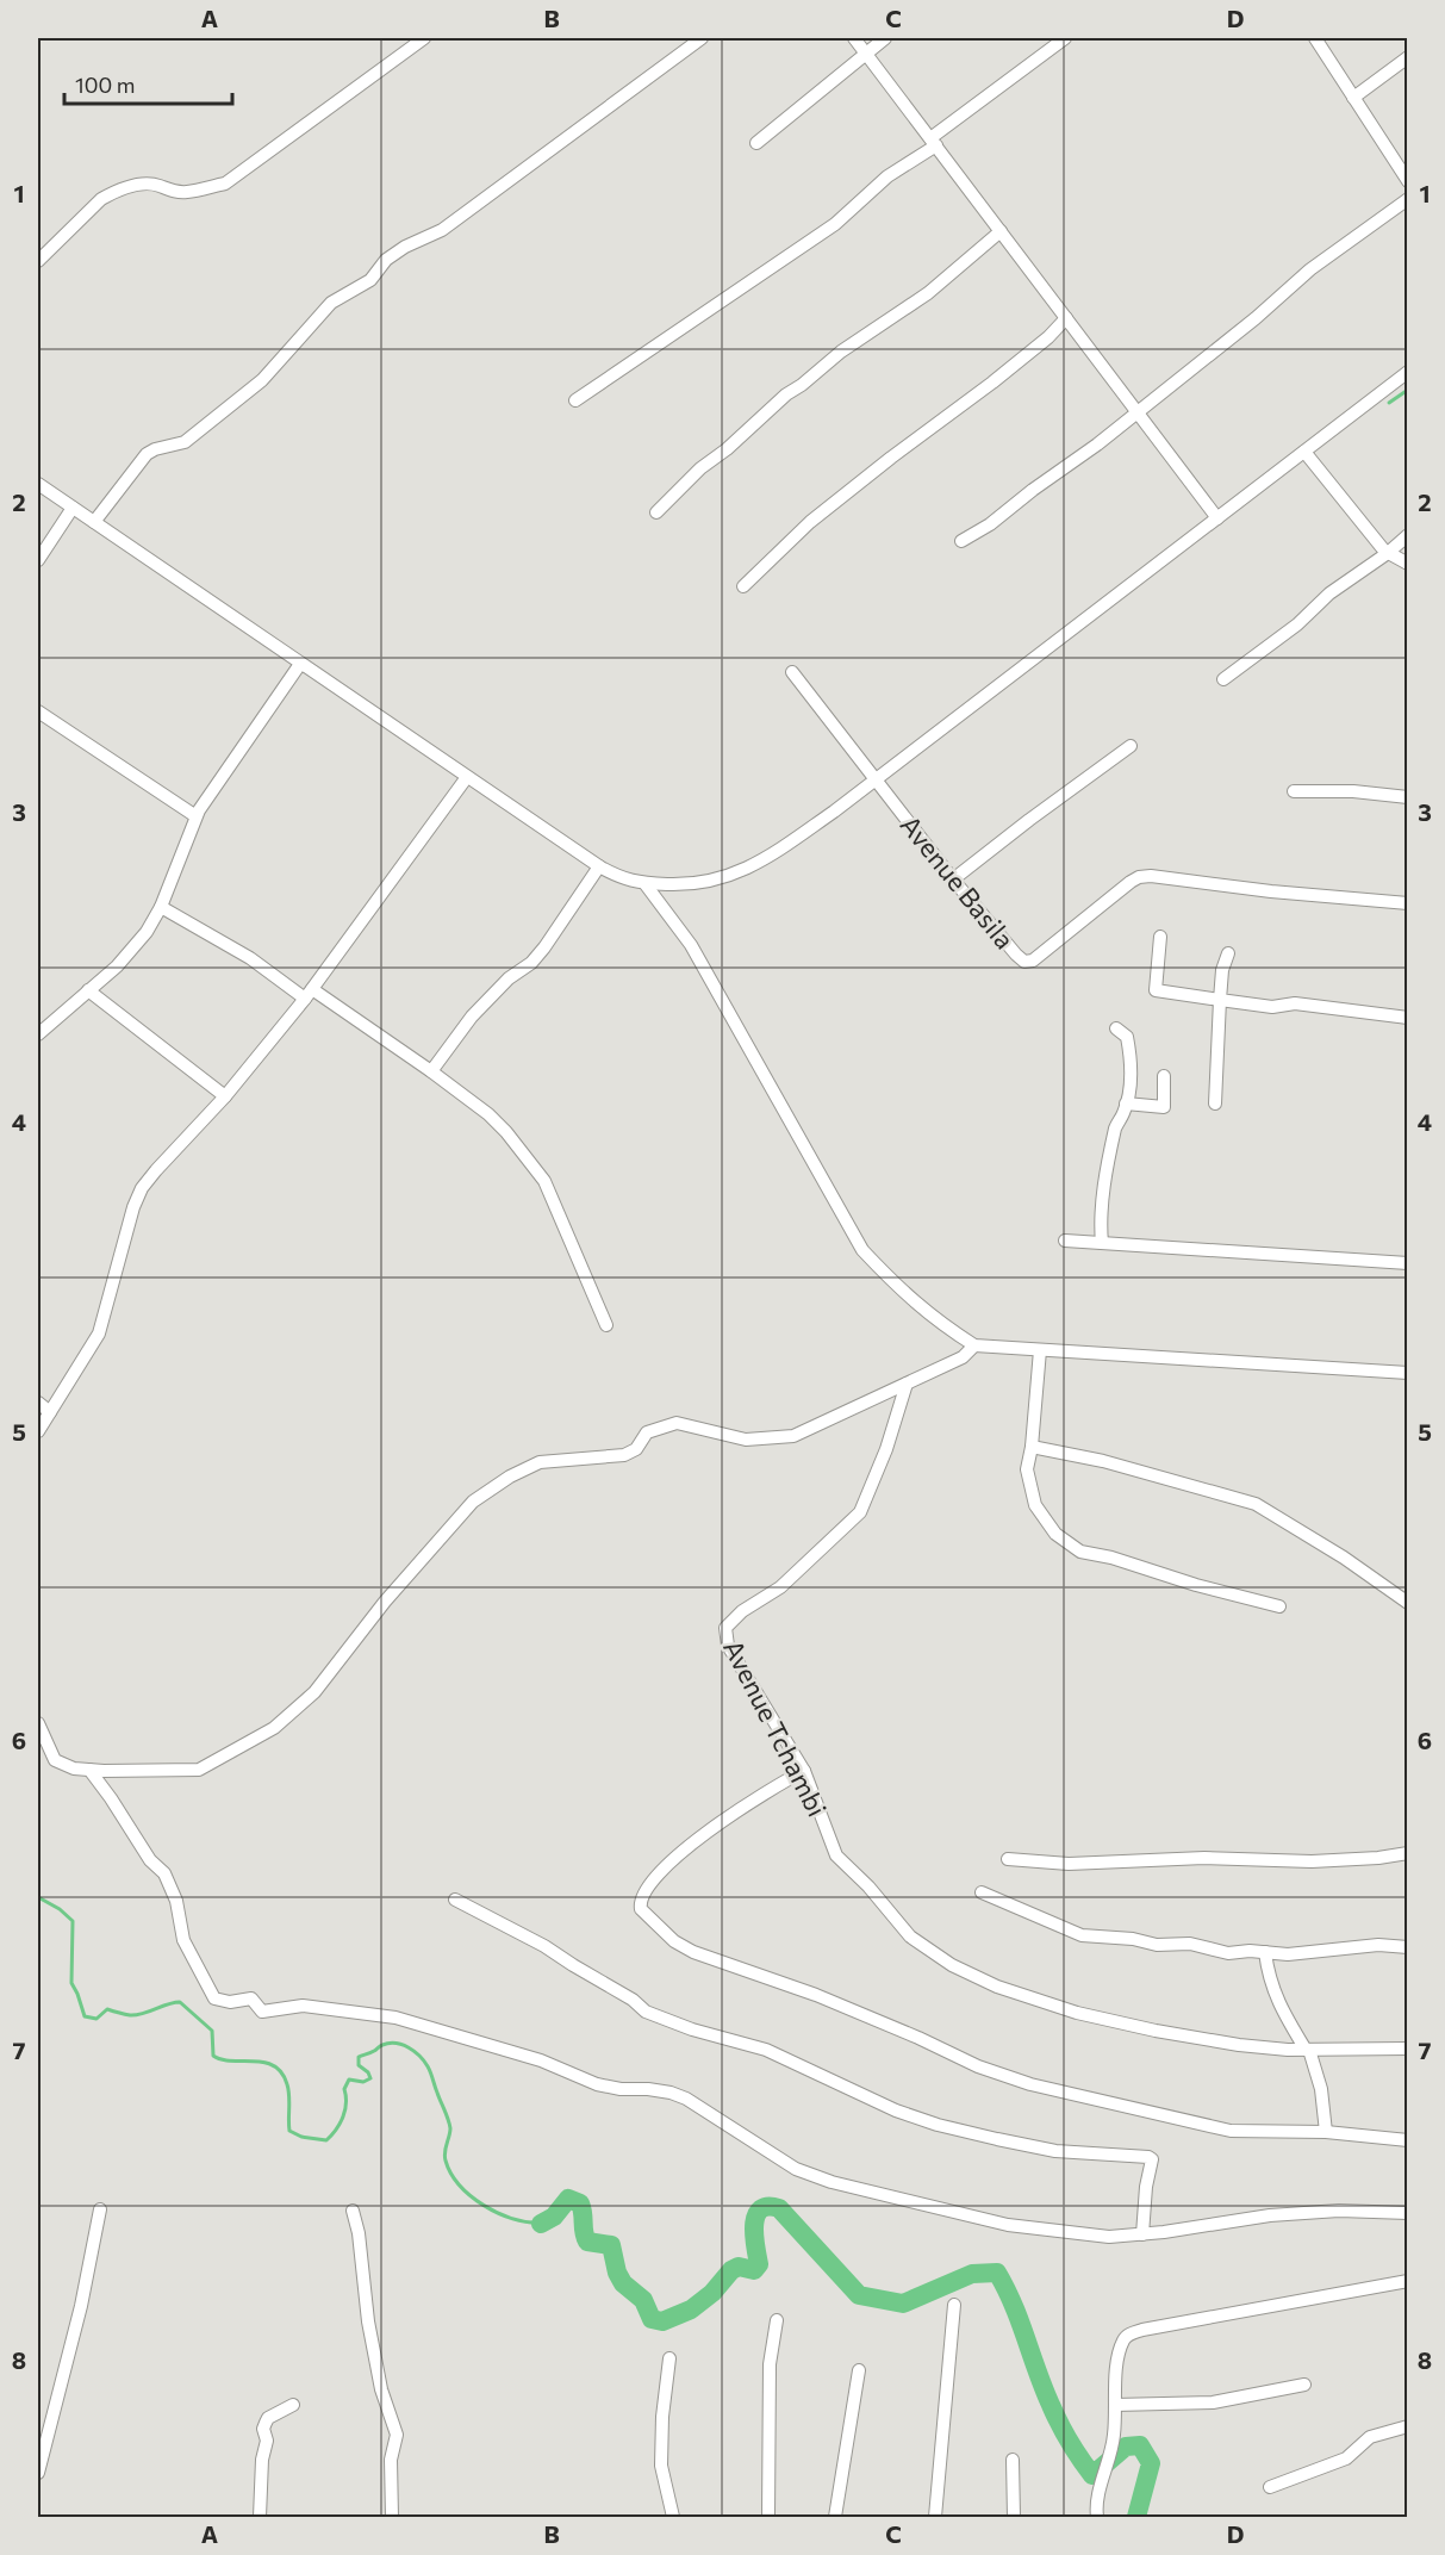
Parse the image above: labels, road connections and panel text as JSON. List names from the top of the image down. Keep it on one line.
{"streets":{"street":["Avenue Basila","Avenue Tchambi"]},"scale_bar":"100 m","grid":{"columns":["A","B","C","D"],"rows":["1","2","3","4","5","6","7","8"]}}
